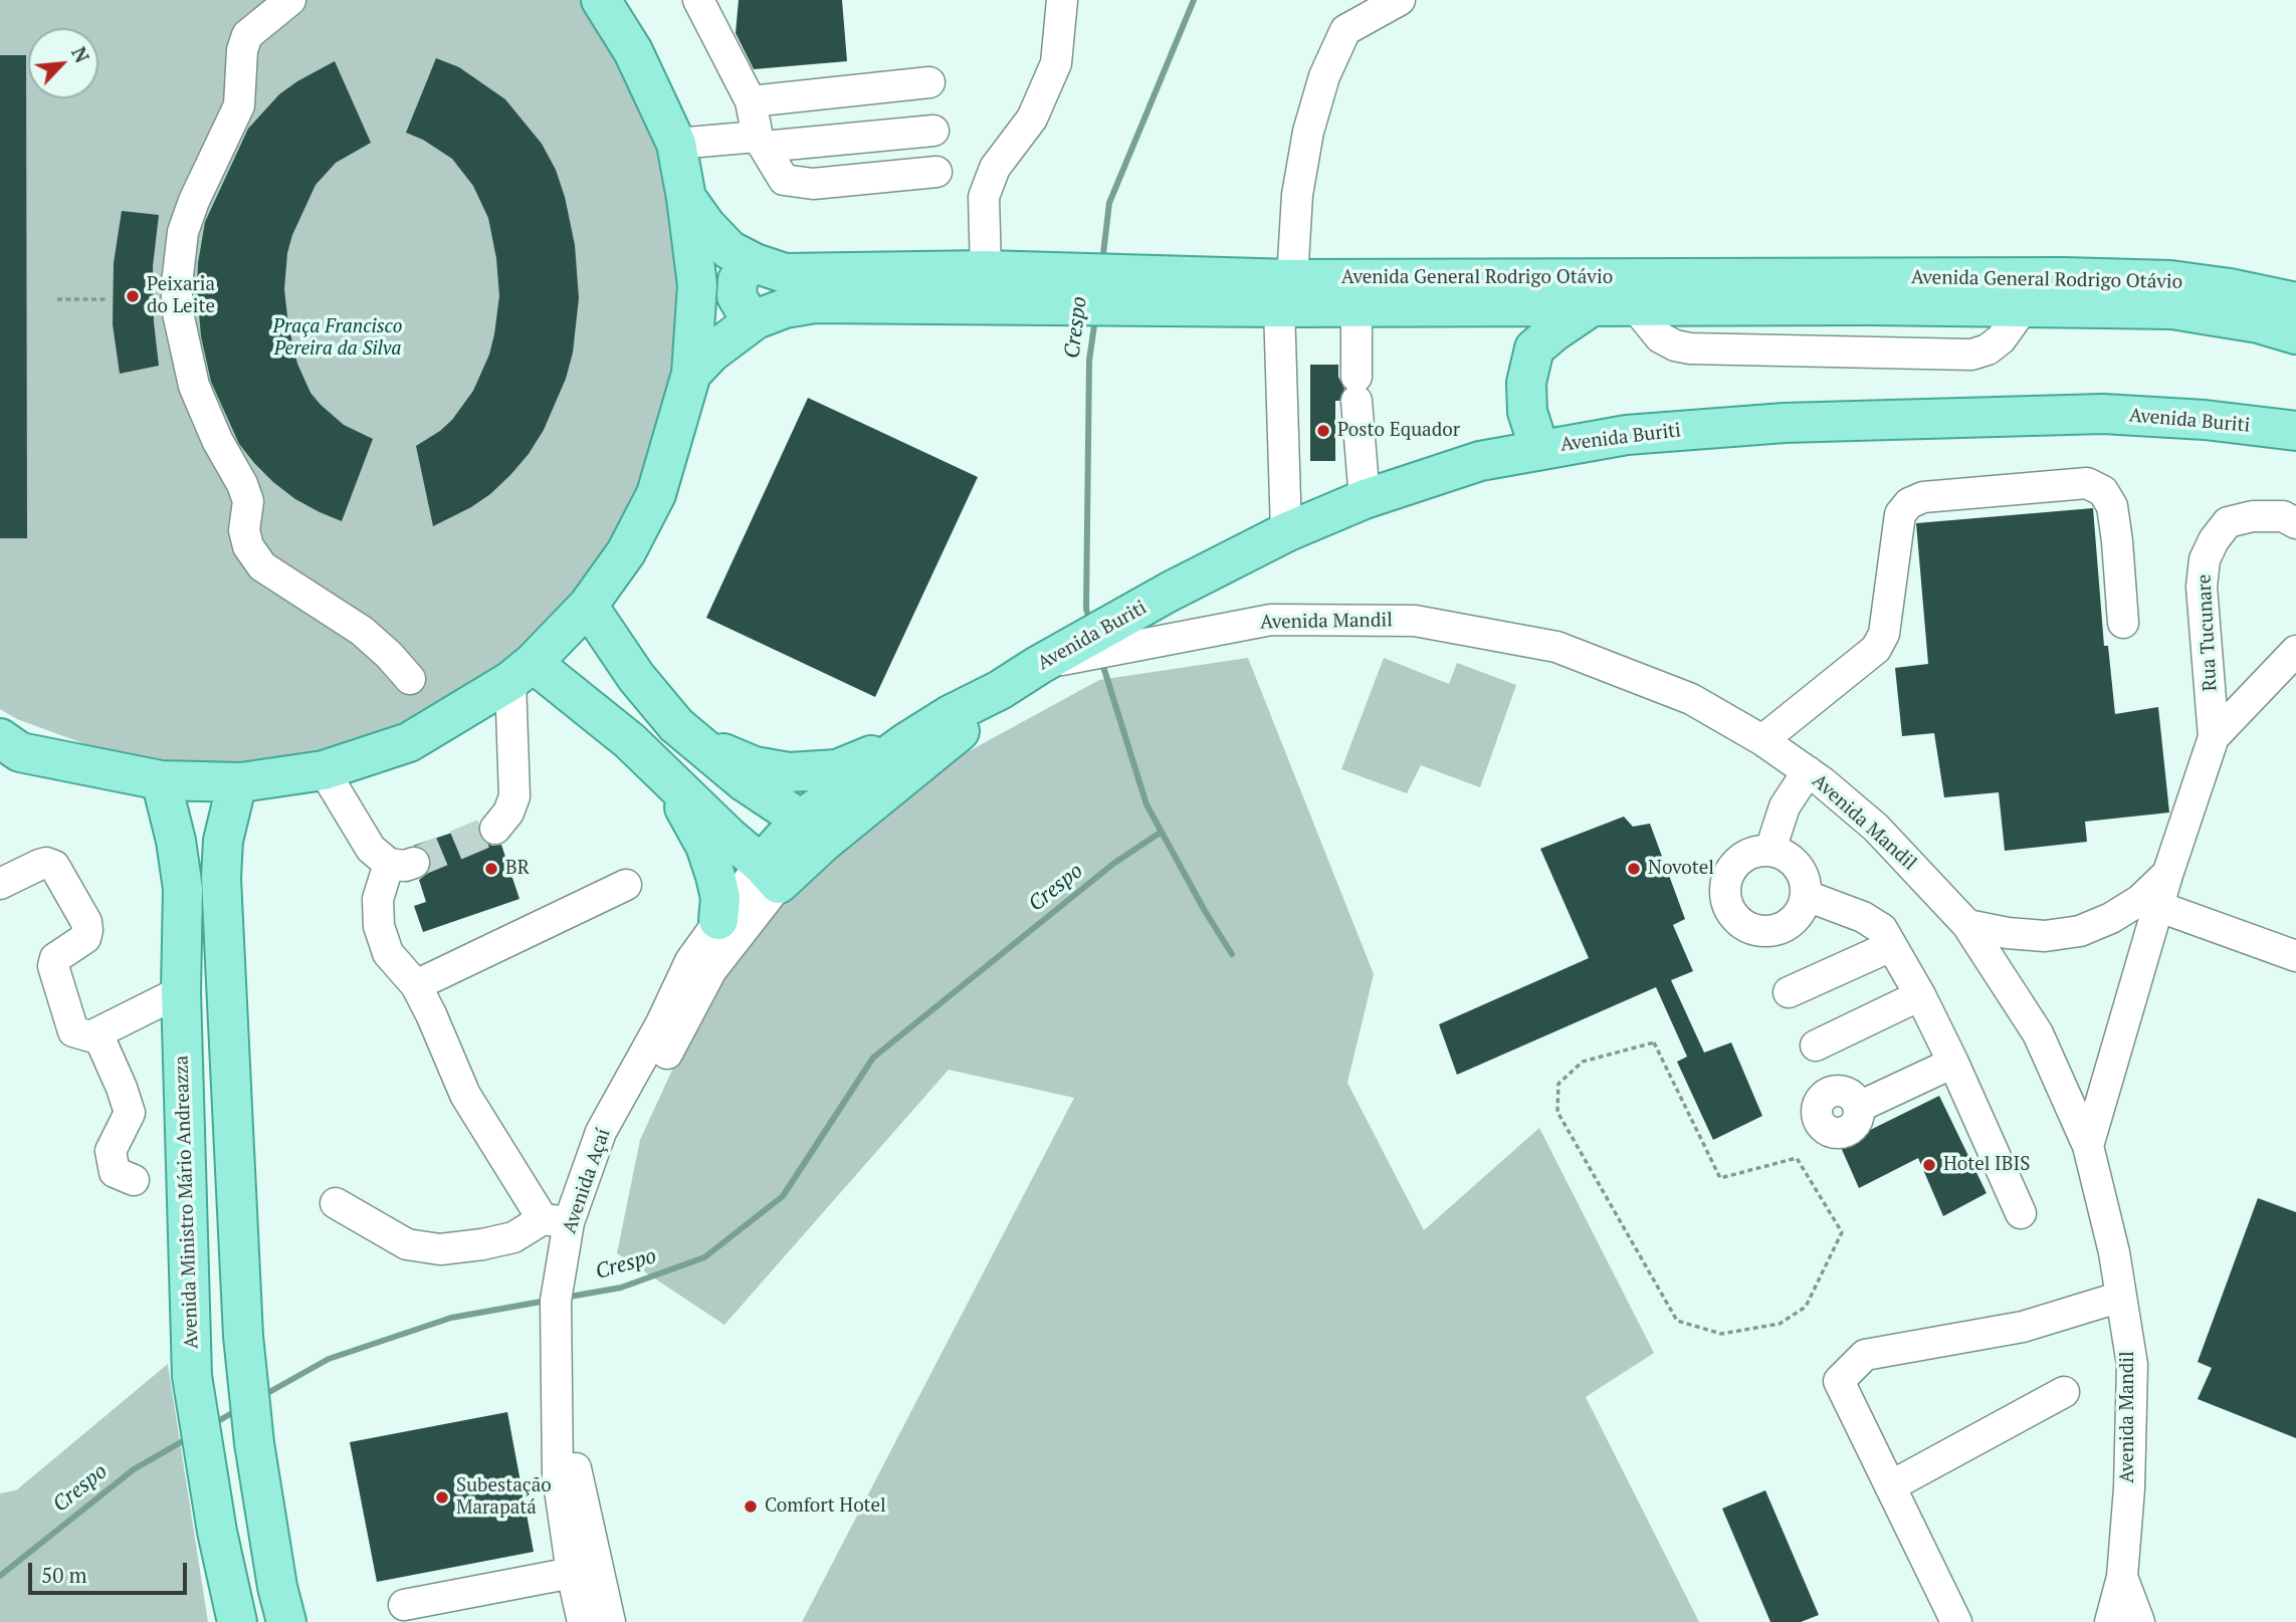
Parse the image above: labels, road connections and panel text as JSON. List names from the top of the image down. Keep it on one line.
{"streets":{"main road":["Avenida General Rodrigo Otávio","Avenida Buriti","Avenida Ministro Mário Andreazza"],"street":["Avenida Mandil","Rua Tucunare","Avenida Açaí"]},"crossings":[["Avenida Buriti","Avenida Mandil"],["Avenida Buriti","Avenida Açaí"],["Avenida Mandil","Rua Tucunare"]],"water":["Crespo"],"parks":["Praça Francisco Pereira da Silva"],"places":["Peixaria do Leite","Posto Equador","BR","Novotel","Hotel IBIS","Subestação Marapatá","Comfort Hotel"],"scale_bar":"50 m","north":"top right"}
